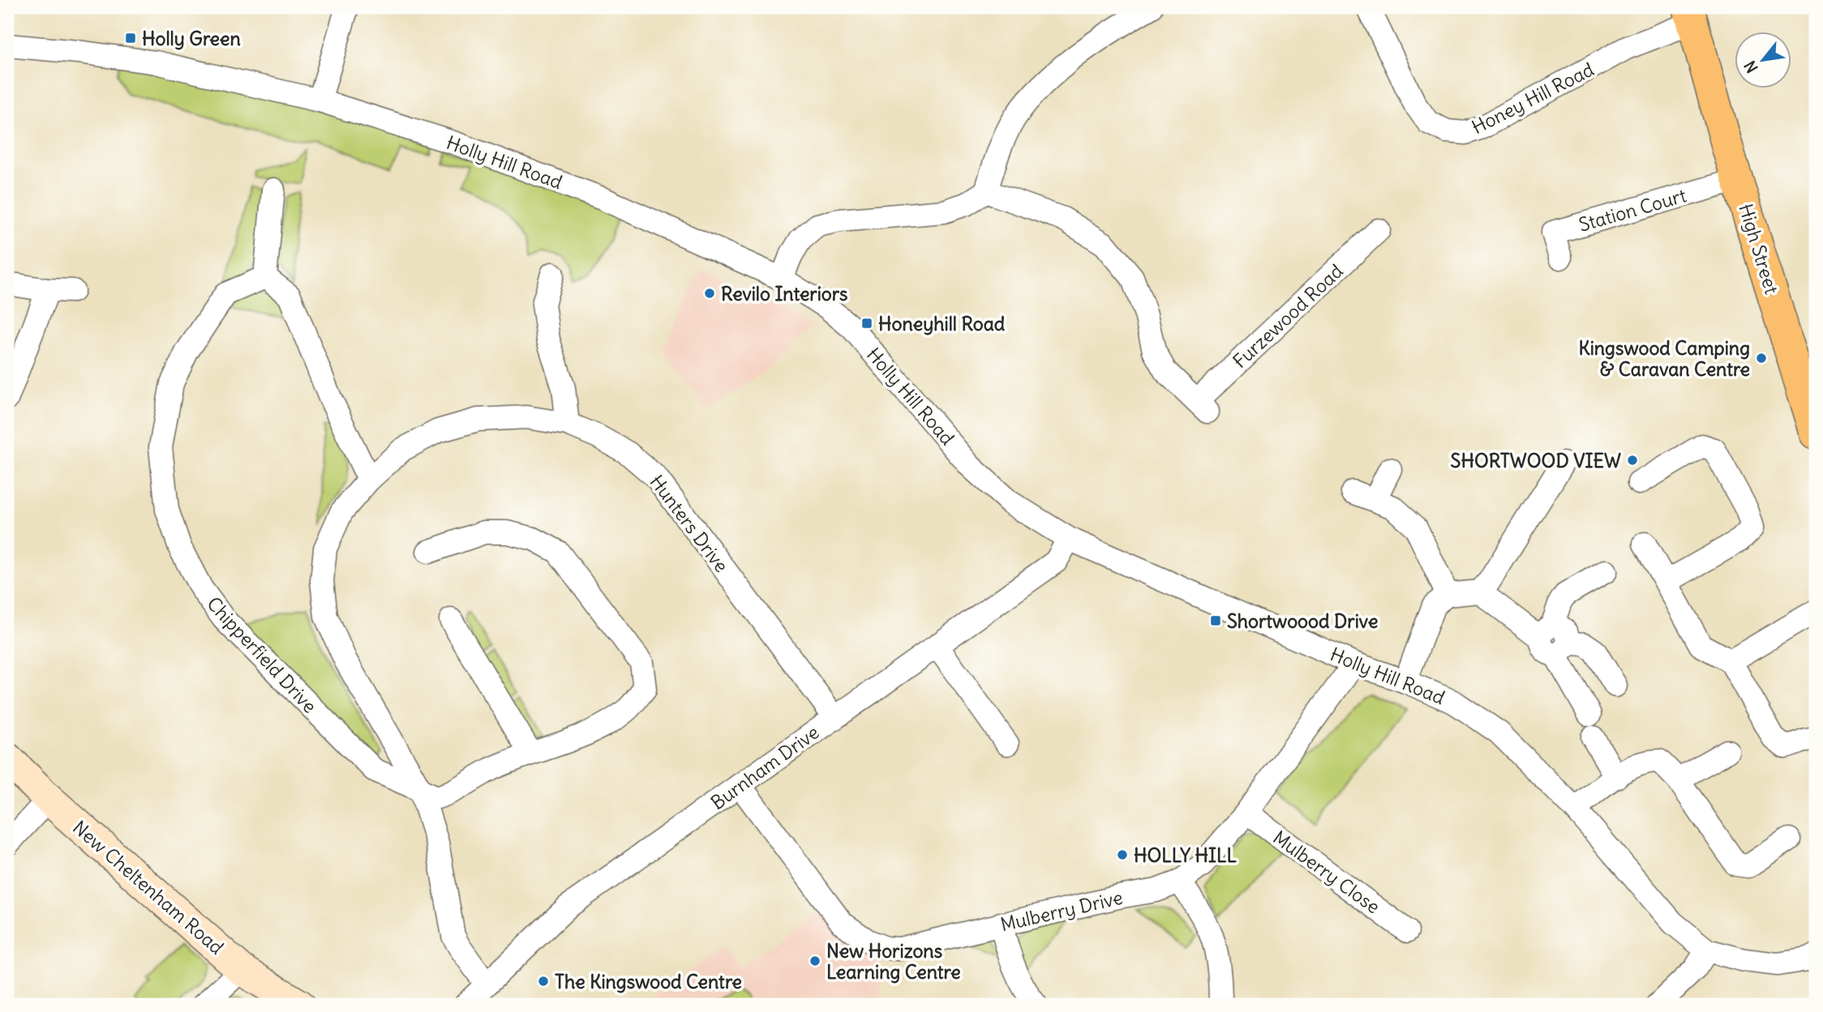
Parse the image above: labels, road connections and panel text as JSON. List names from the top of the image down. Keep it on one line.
{"streets":{"main road":["High Street"],"street":["Honey Hill Road","Holly Hill Road","Station Court","Furzewood Road","Hunters Drive","Chipperfield Drive","Burnham Drive","Mulberry Close","New Cheltenham Road","Mulberry Drive"]},"crossings":[["Honey Hill Road","High Street"],["Holly Hill Road","Burnham Drive"],["Holly Hill Road","Mulberry Drive"],["Station Court","High Street"],["Hunters Drive","Burnham Drive"],["Burnham Drive","Mulberry Drive"],["Mulberry Close","Mulberry Drive"]],"places":{"transit":["Holly Green","Honeyhill Road","Shortwoood Drive"],"other":["Revilo Interiors","Kingswood Camping & Caravan Centre","SHORTWOOD VIEW","HOLLY HILL","New Horizons Learning Centre","The Kingswood Centre"]},"north":"bottom left"}
